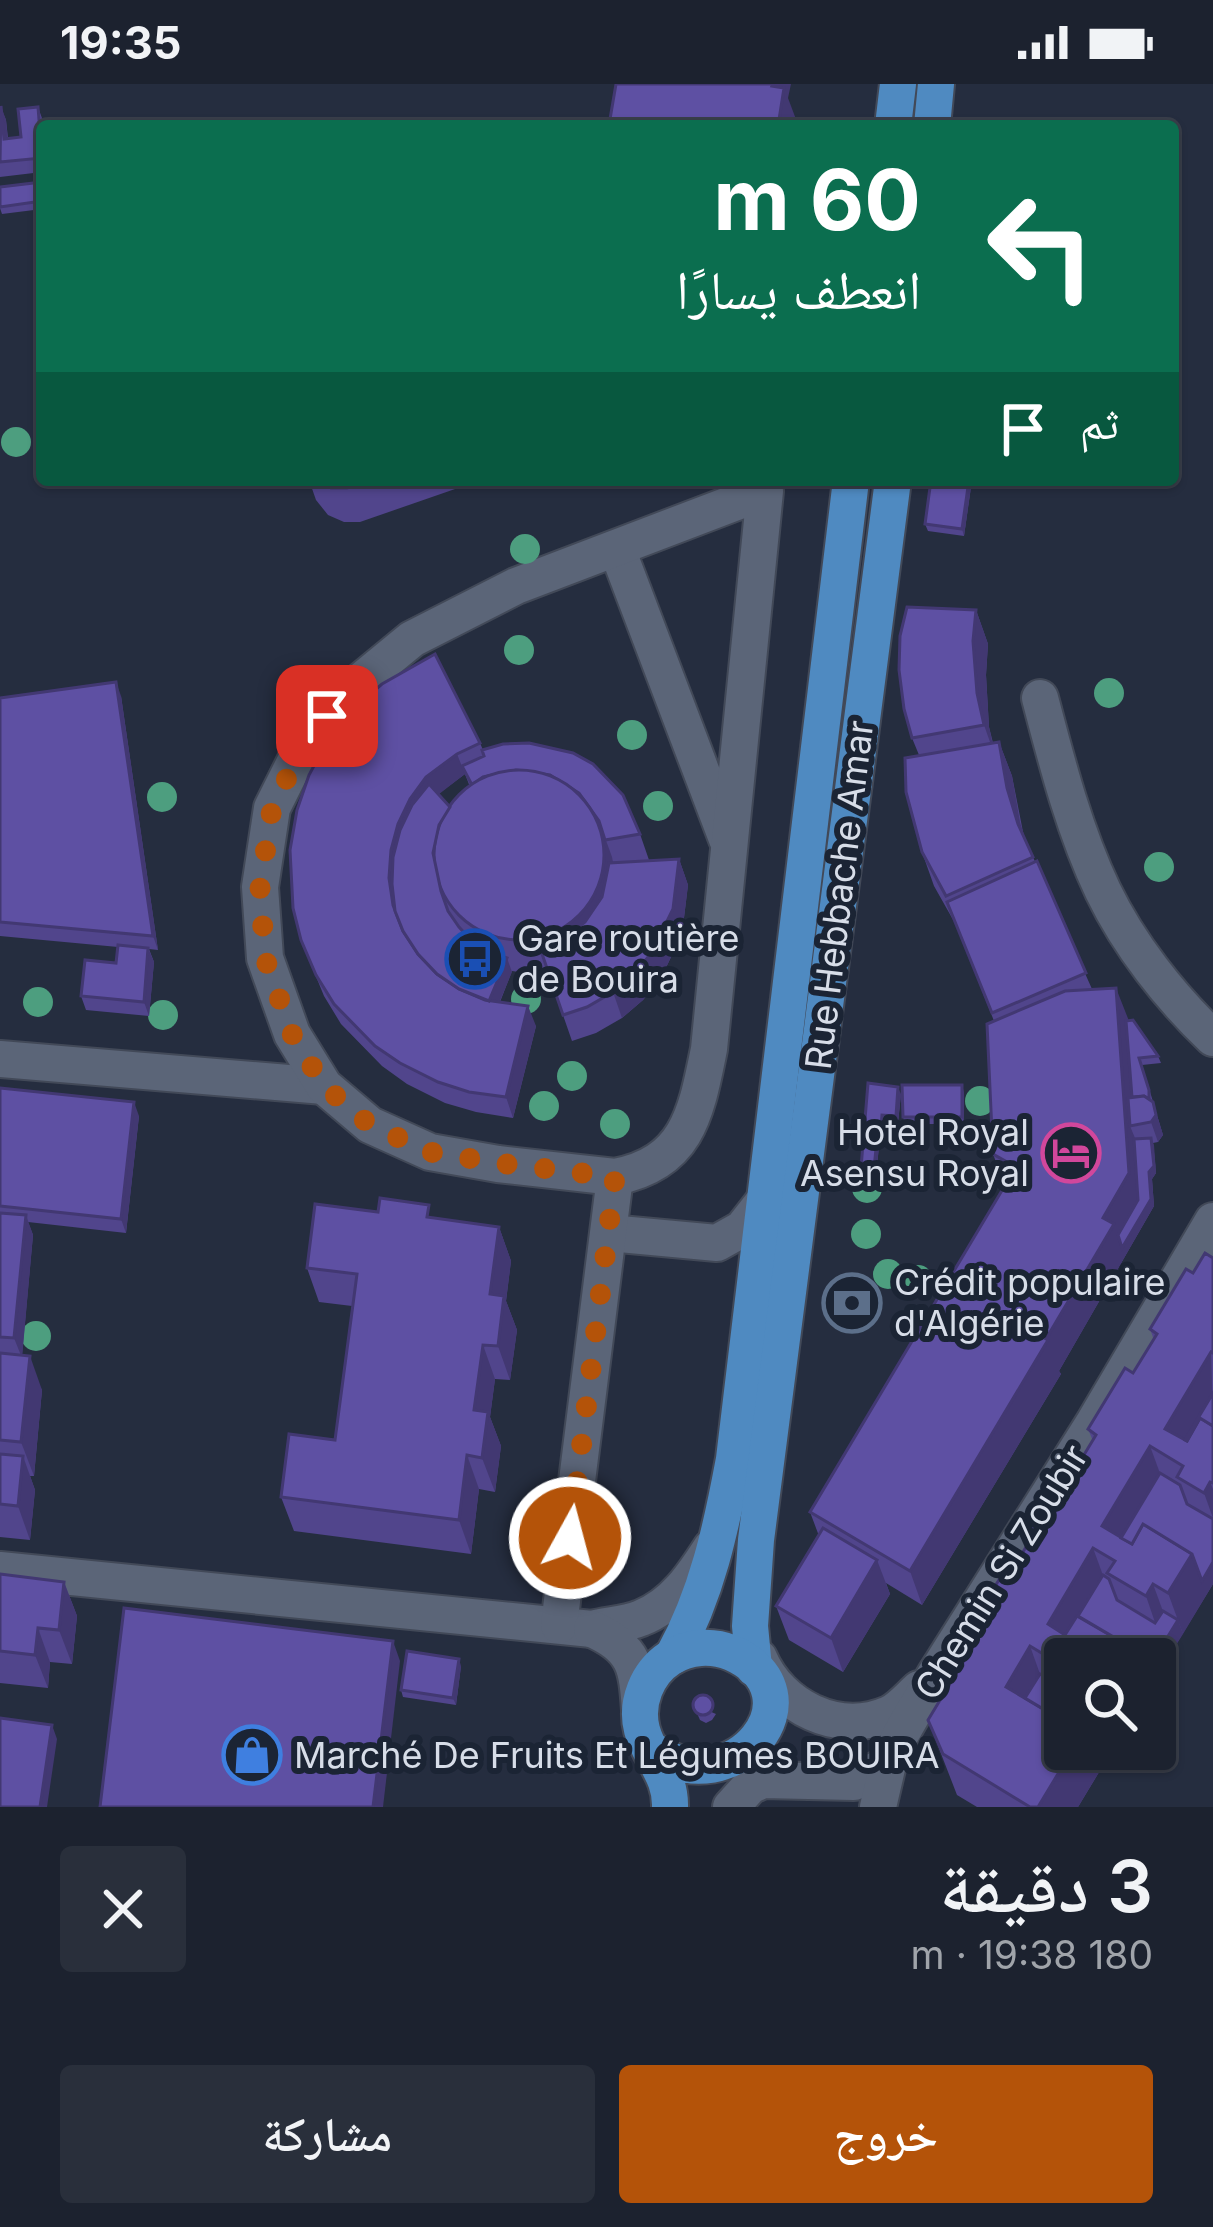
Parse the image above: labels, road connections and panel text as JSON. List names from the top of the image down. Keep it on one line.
{"streets":{"main road":["Rue Hebbache Amar"],"street":["Chemin Si Zoubir"]},"places":{"bus stop":["Gare routière de Bouira"],"hotel":["Hotel Royal Asensu Royal"],"bank":["Crédit populaire d'Algérie"],"shop":["Marché De Fruits Et Légumes BOUIRA"]},"page":{"status":"19:35","turn":["60 m","انعطف يسارًا"],"then":"ثم","heading":["3 دقيقة","180 m · 19:38"],"buttons":["خروج","مشاركة"]}}
